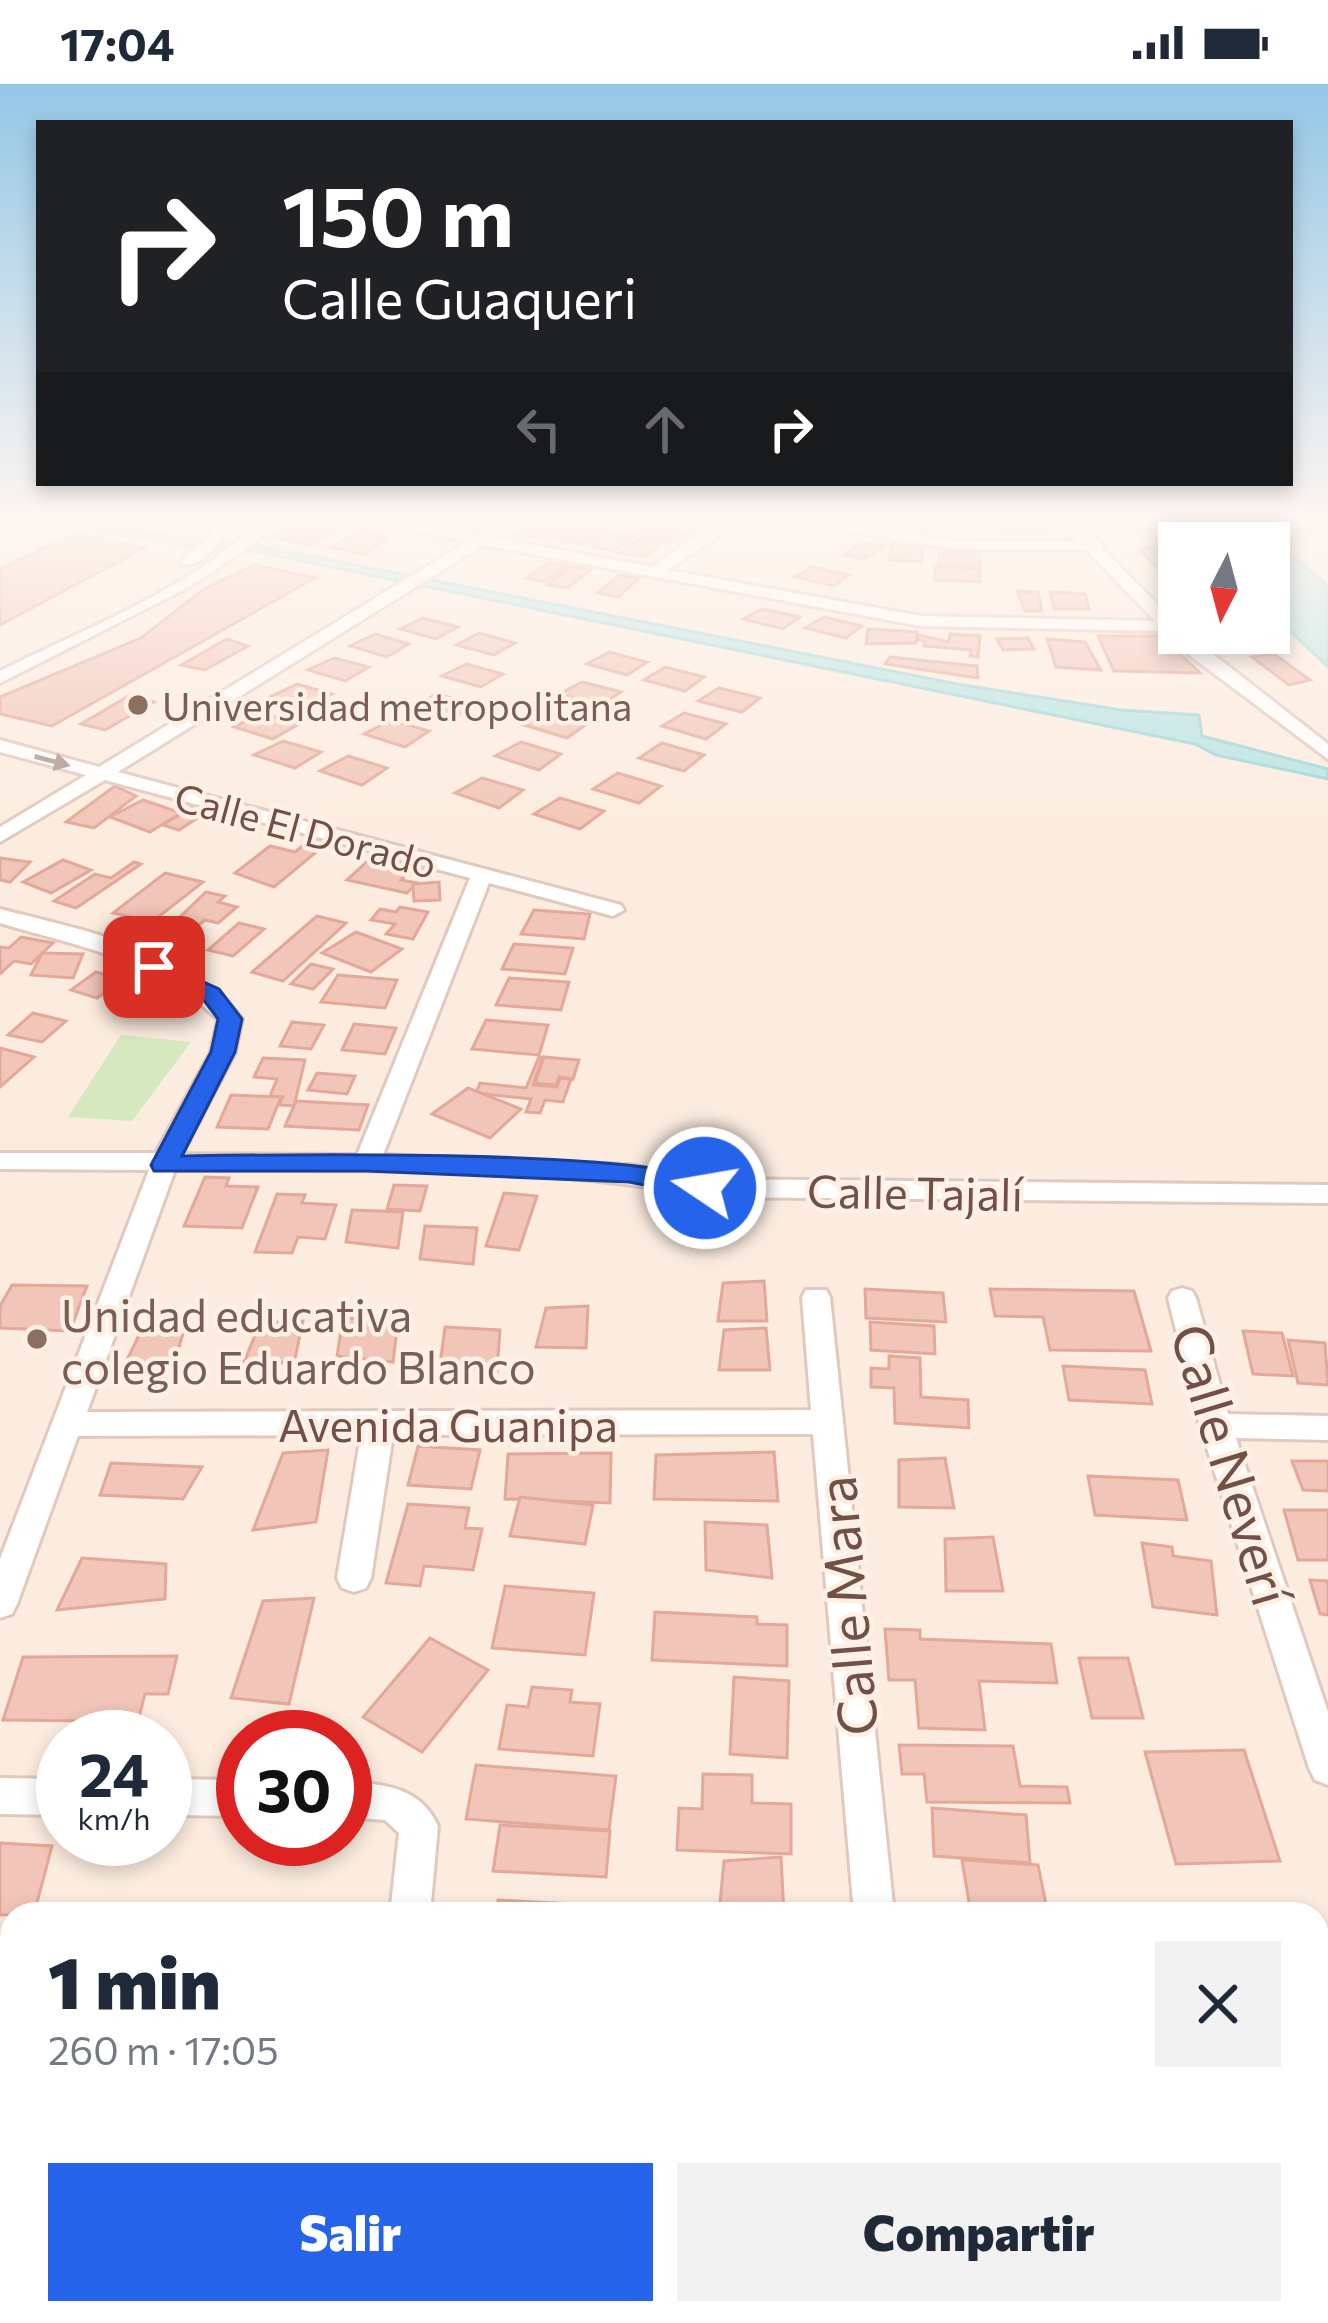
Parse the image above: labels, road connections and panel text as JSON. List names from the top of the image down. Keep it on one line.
{"streets":{"street":["Calle El Dorado","Calle Tajalí","Avenida Guanipa","Calle Neverí","Calle Mara"]},"crossings":[["Avenida Guanipa","Calle Mara"]],"places":["Universidad metropolitana","Unidad educativa colegio Eduardo Blanco"],"north":"bottom","page":{"status":"17:04","turn":["150 m","Calle Guaqueri"],"speed":"24 km/h","limit":"30","heading":["1 min","260 m · 17:05"],"buttons":["Salir","Compartir"]}}
